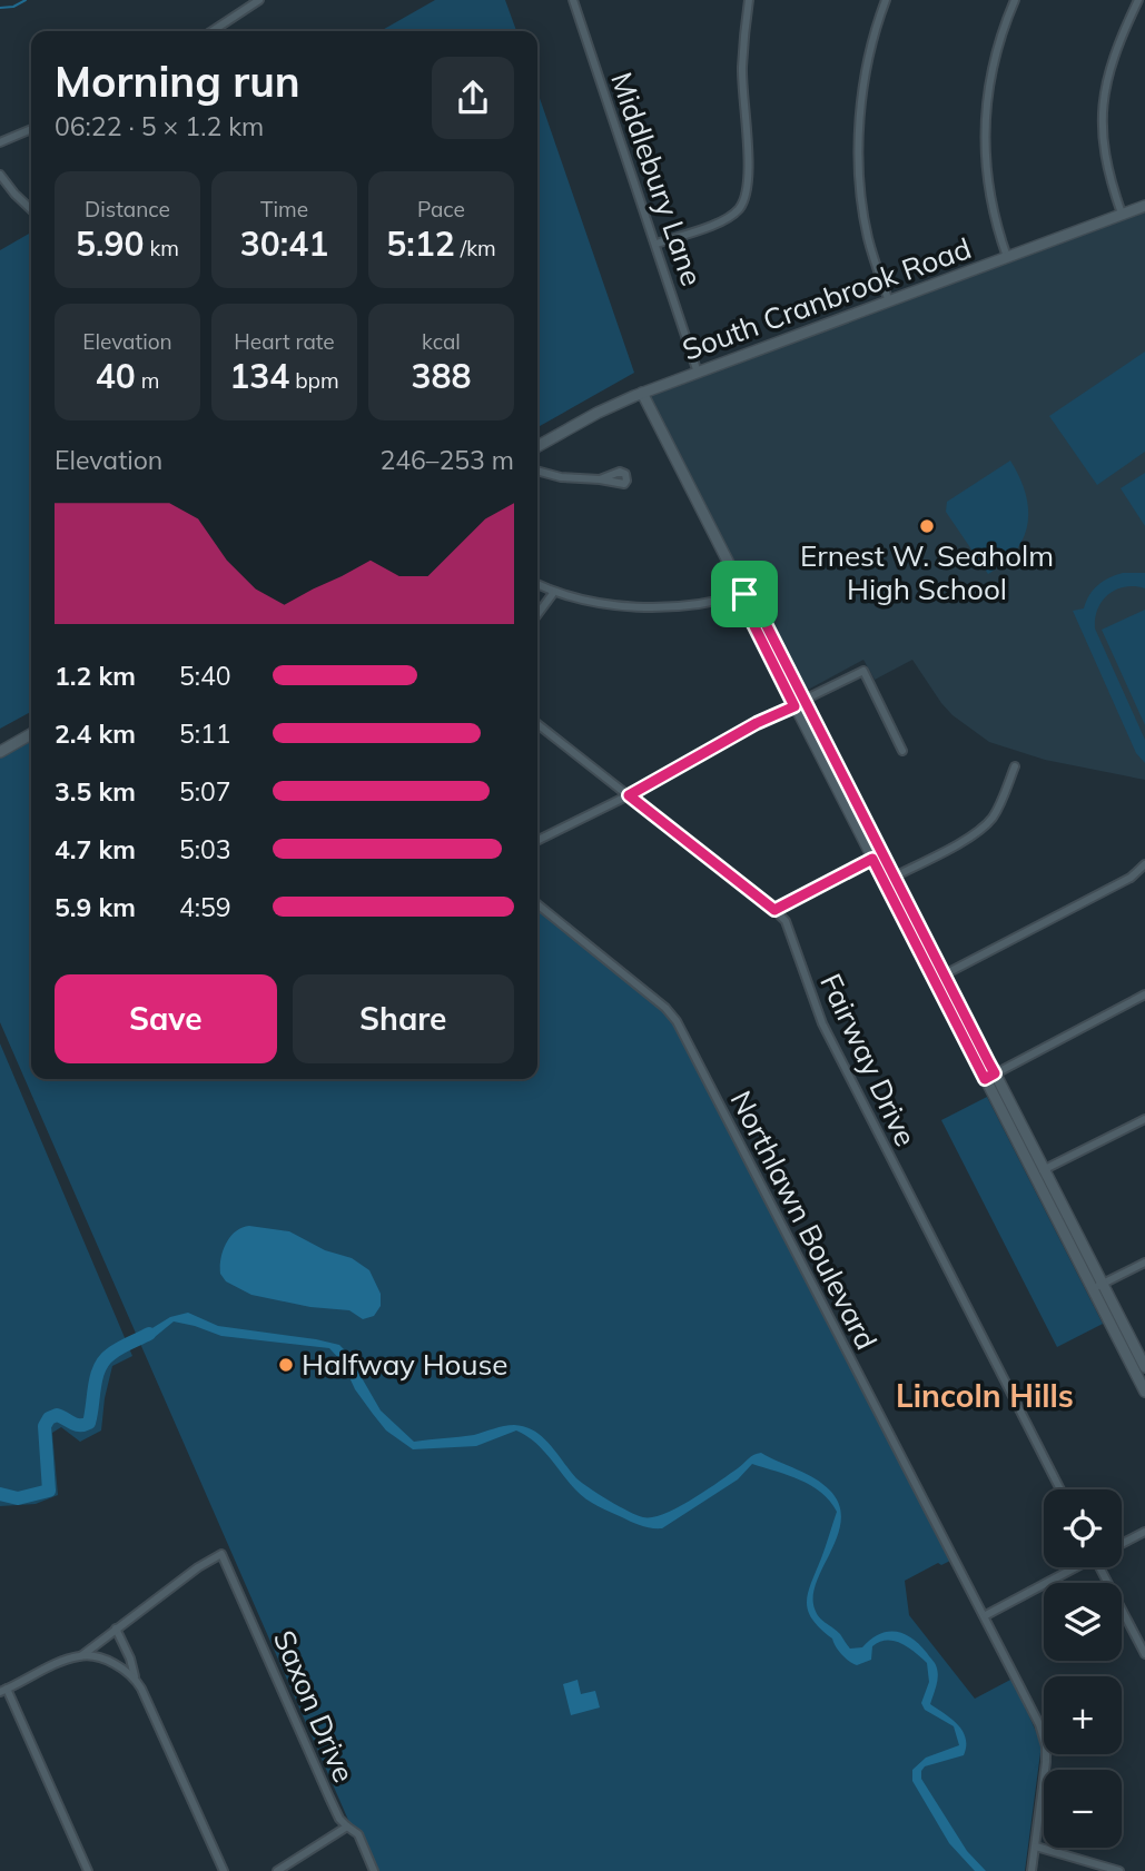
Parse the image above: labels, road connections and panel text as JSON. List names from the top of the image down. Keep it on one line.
{"streets":{"street":["Middlebury Lane","South Cranbrook Road","Fairway Drive","Northlawn Boulevard","Saxon Drive"]},"crossings":[["Middlebury Lane","South Cranbrook Road"]],"districts":["Lincoln Hills"],"places":["Ernest W. Seaholm High School","Halfway House"],"page":{"heading":["Morning run","06:22 · 5 × 1.2 km"],"stats":[["Distance","5.90 km"],["Time","30:41"],["Pace","5:12 /km"],["Elevation","40 m"],["Heart rate","134 bpm"],["kcal","388"]],"chart":["Elevation","246–253 m"],"list":[{"name":"1.2 km","note":"5:40"},{"name":"2.4 km","note":"5:11"},{"name":"3.5 km","note":"5:07"},{"name":"4.7 km","note":"5:03"},{"name":"5.9 km","note":"4:59"}],"buttons":["Save","Share"],"map_buttons":["+","−"]}}
